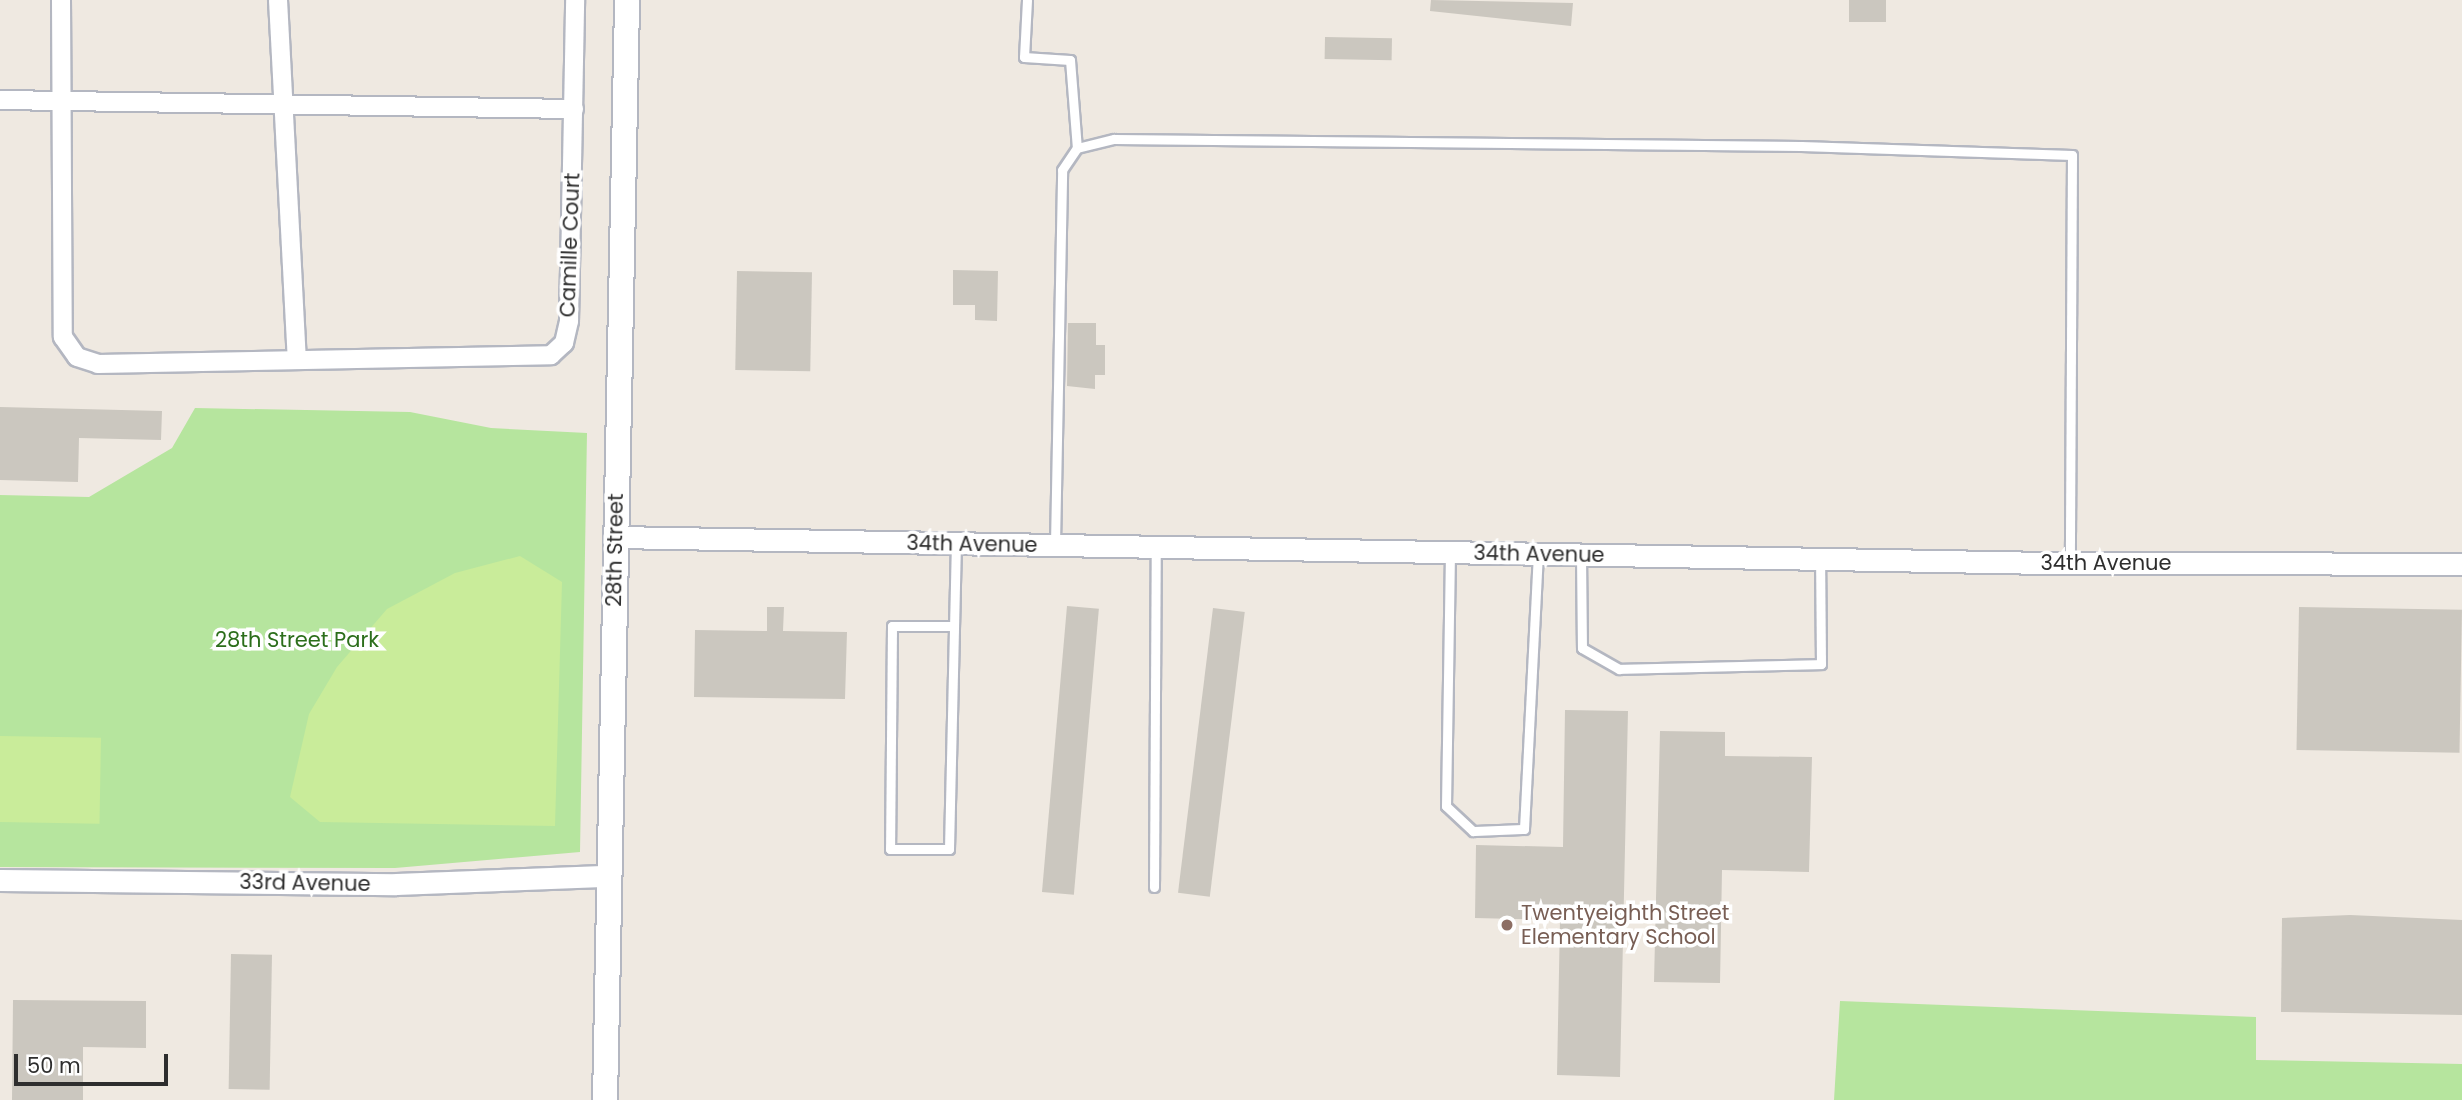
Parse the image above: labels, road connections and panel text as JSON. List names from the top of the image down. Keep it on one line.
{"streets":{"main road":["28th Street"],"street":["Camille Court","34th Avenue","33rd Avenue"]},"crossings":[["34th Avenue","28th Street"],["28th Street","33rd Avenue"]],"parks":["28th Street Park"],"places":["Twentyeighth Street Elementary School"],"scale_bar":"50 m"}
